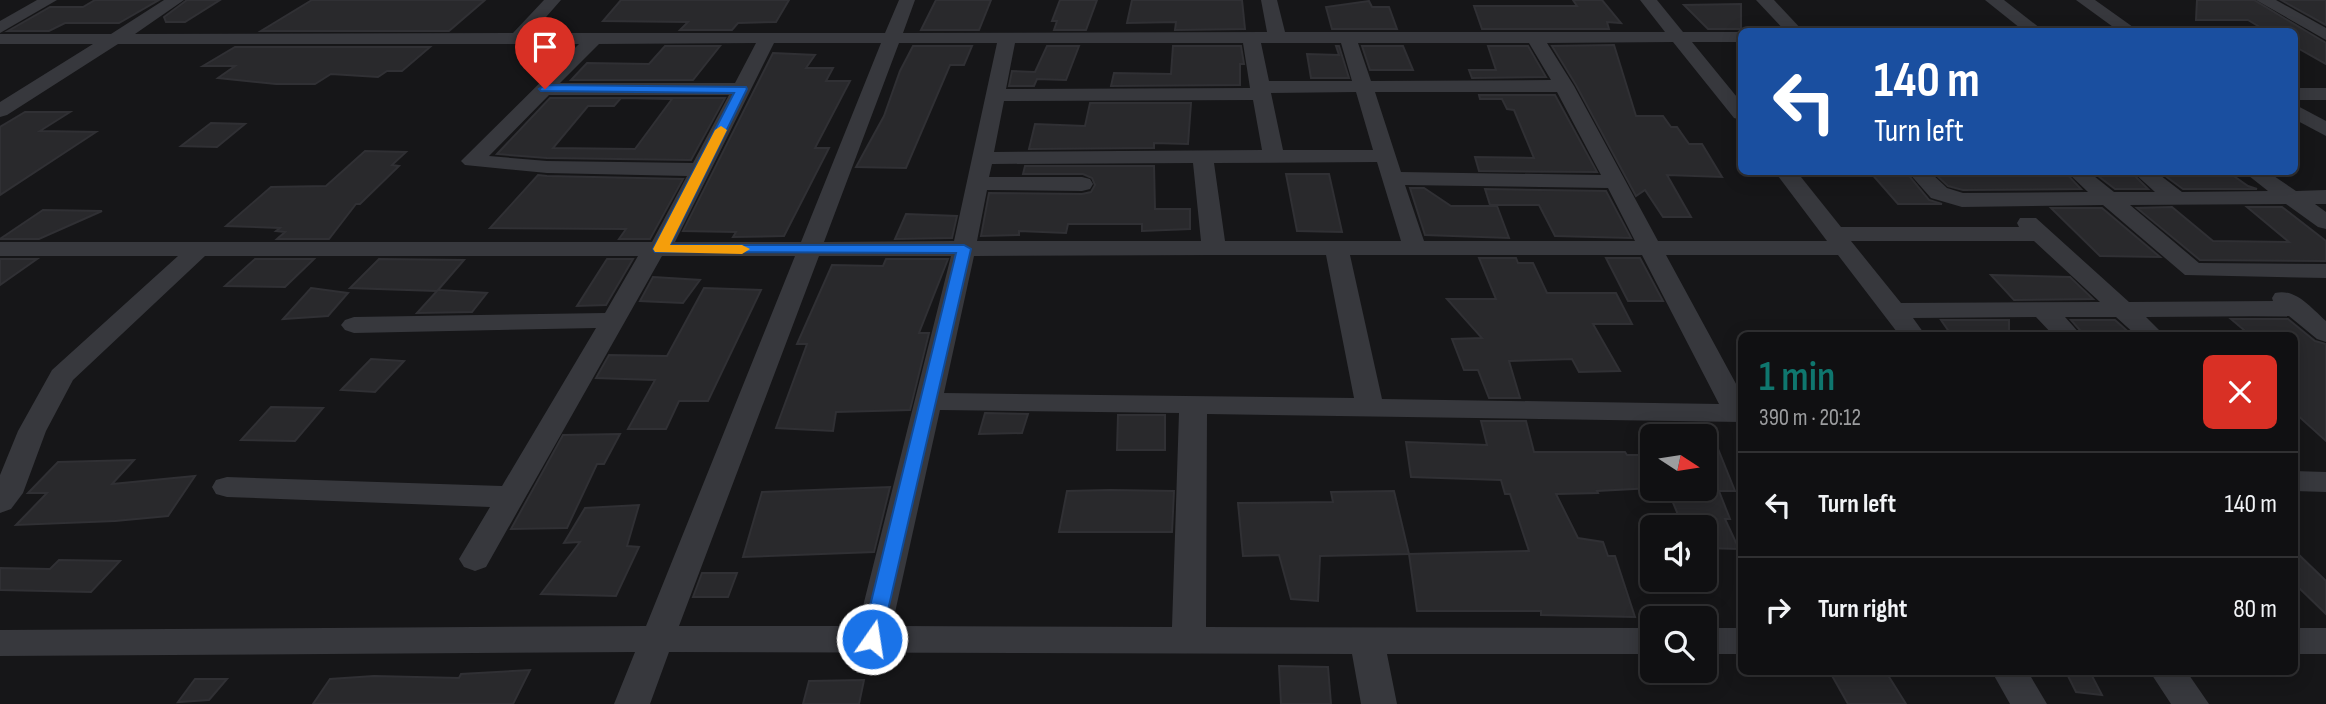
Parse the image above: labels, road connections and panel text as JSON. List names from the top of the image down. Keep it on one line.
{"north":"right","page":{"turn":["140 m","Turn left"],"heading":["1 min","390 m · 20:12"],"list":[{"name":"Turn left","value":"140 m"},{"name":"Turn right","value":"80 m"}]}}
